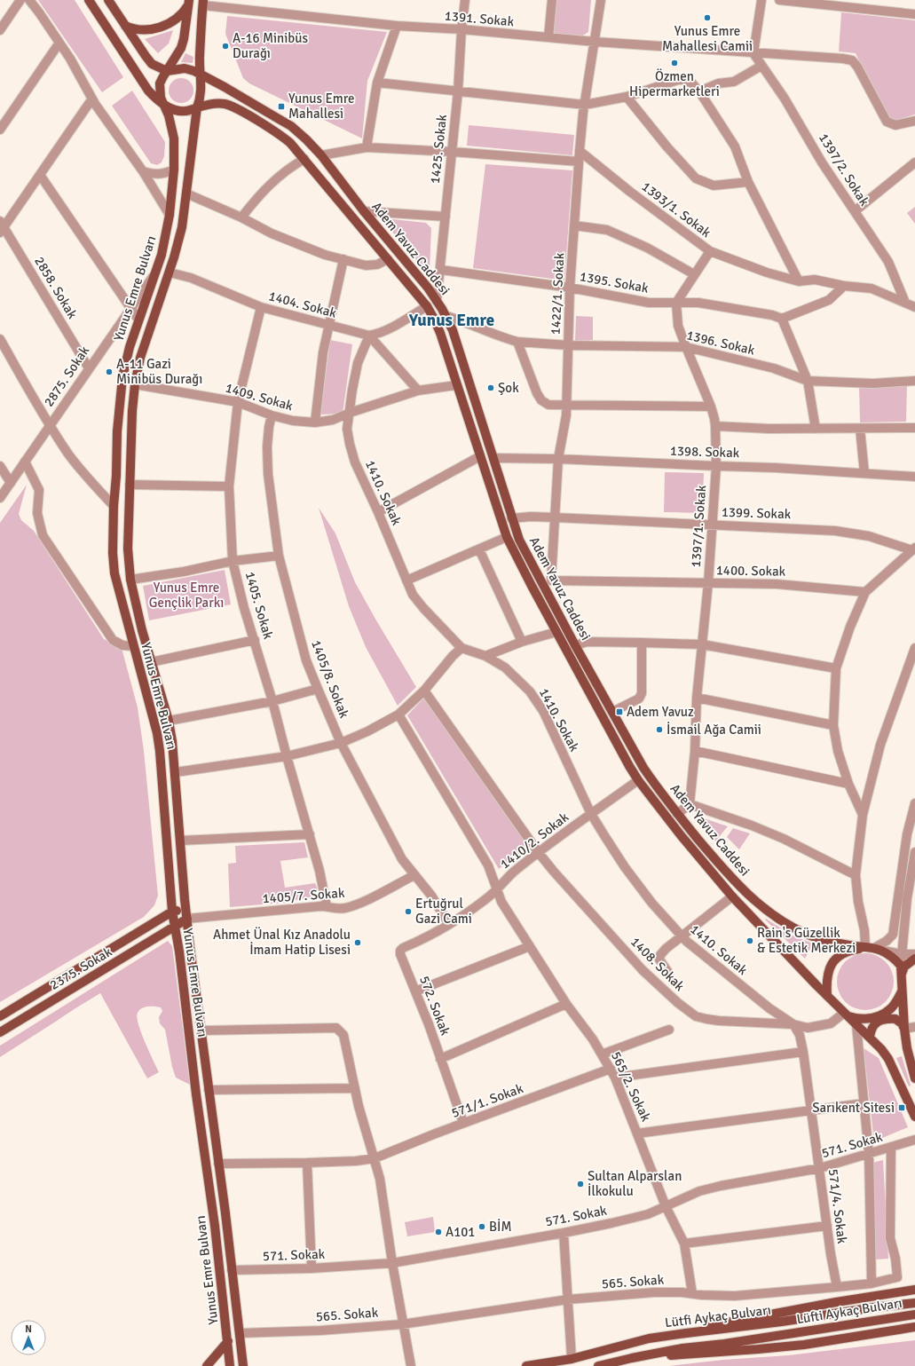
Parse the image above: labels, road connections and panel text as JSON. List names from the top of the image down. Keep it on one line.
{"streets":{"main road":["Adem Yavuz Caddesi","Yunus Emre Bulvarı","2375. Sokak","Lüfti Aykaç Bulvarı","Lütfi Aykaç Bulvarı"],"street":["1391. Sokak","1425. Sokak","1397/2. Sokak","1393/1. Sokak","1395. Sokak","2858. Sokak","1422/1. Sokak","1404. Sokak","1396. Sokak","2875. Sokak","1409. Sokak","1398. Sokak","1410. Sokak","1399. Sokak","1397/1. Sokak","1400. Sokak","1405. Sokak","1405/8. Sokak","1410/2. Sokak","1405/7. Sokak","1408. Sokak","572. Sokak","565/2. Sokak","571/1. Sokak","571. Sokak","571/4. Sokak","565. Sokak"]},"crossings":[["1391. Sokak","1425. Sokak"],["1391. Sokak","1397/2. Sokak"],["1391. Sokak","1422/1. Sokak"],["1425. Sokak","Adem Yavuz Caddesi"],["1425. Sokak","1395. Sokak"],["1393/1. Sokak","1422/1. Sokak"],["Adem Yavuz Caddesi","Yunus Emre Bulvarı"],["Adem Yavuz Caddesi","1422/1. Sokak"],["Adem Yavuz Caddesi","1396. Sokak"],["Adem Yavuz Caddesi","1409. Sokak"],["Adem Yavuz Caddesi","1398. Sokak"],["Adem Yavuz Caddesi","1410. Sokak"],["Adem Yavuz Caddesi","1399. Sokak"],["Adem Yavuz Caddesi","1400. Sokak"],["Adem Yavuz Caddesi","1410/2. Sokak"],["1395. Sokak","1422/1. Sokak"],["1395. Sokak","1397/1. Sokak"],["2858. Sokak","2875. Sokak"],["Yunus Emre Bulvarı","1404. Sokak"],["Yunus Emre Bulvarı","2875. Sokak"],["Yunus Emre Bulvarı","1409. Sokak"],["Yunus Emre Bulvarı","1405/7. Sokak"],["Yunus Emre Bulvarı","2375. Sokak"],["Yunus Emre Bulvarı","571/1. Sokak"],["Yunus Emre Bulvarı","571. Sokak"],["Yunus Emre Bulvarı","565. Sokak"],["1422/1. Sokak","1396. Sokak"],["1422/1. Sokak","1398. Sokak"],["1422/1. Sokak","1399. Sokak"],["1422/1. Sokak","1400. Sokak"],["1404. Sokak","1410. Sokak"],["1404. Sokak","1405. Sokak"],["1396. Sokak","1397/1. Sokak"],["1409. Sokak","1410. Sokak"],["1409. Sokak","1405. Sokak"],["1409. Sokak","1405/8. Sokak"],["1398. Sokak","1397/1. Sokak"],["1410. Sokak","1410/2. Sokak"],["1410. Sokak","1408. Sokak"],["1410. Sokak","571/4. Sokak"],["1399. Sokak","1397/1. Sokak"],["1397/1. Sokak","1400. Sokak"],["1405. Sokak","1405/7. Sokak"],["1405/8. Sokak","1410/2. Sokak"],["1405/8. Sokak","1405/7. Sokak"],["1405/8. Sokak","572. Sokak"],["1410/2. Sokak","1408. Sokak"],["1410/2. Sokak","572. Sokak"],["1410/2. Sokak","565/2. Sokak"],["1405/7. Sokak","2375. Sokak"],["1408. Sokak","571/4. Sokak"],["572. Sokak","571/1. Sokak"],["565/2. Sokak","571/1. Sokak"],["565/2. Sokak","571. Sokak"],["565/2. Sokak","565. Sokak"],["571. Sokak","571/4. Sokak"],["571. Sokak","565. Sokak"],["571/4. Sokak","565. Sokak"]],"districts":["Yunus Emre"],"parks":["Yunus Emre Gençlik Parkı"],"places":{"other":["Yunus Emre Mahallesi Camii","A-16 Minibüs Durağı","Özmen Hipermarketleri","A-11 Gazi Minibüs Durağı","Şok","İsmail Ağa Camii","Ertuğrul Gazi Cami","Rain's Güzellik & Estetik Merkezi","Ahmet Ünal Kız Anadolu İmam Hatip Lisesi","Sultan Alparslan İlkokulu","BİM","A101"],"transit":["Yunus Emre Mahallesi","Adem Yavuz","Sarıkent Sitesi"]},"north":"top"}
